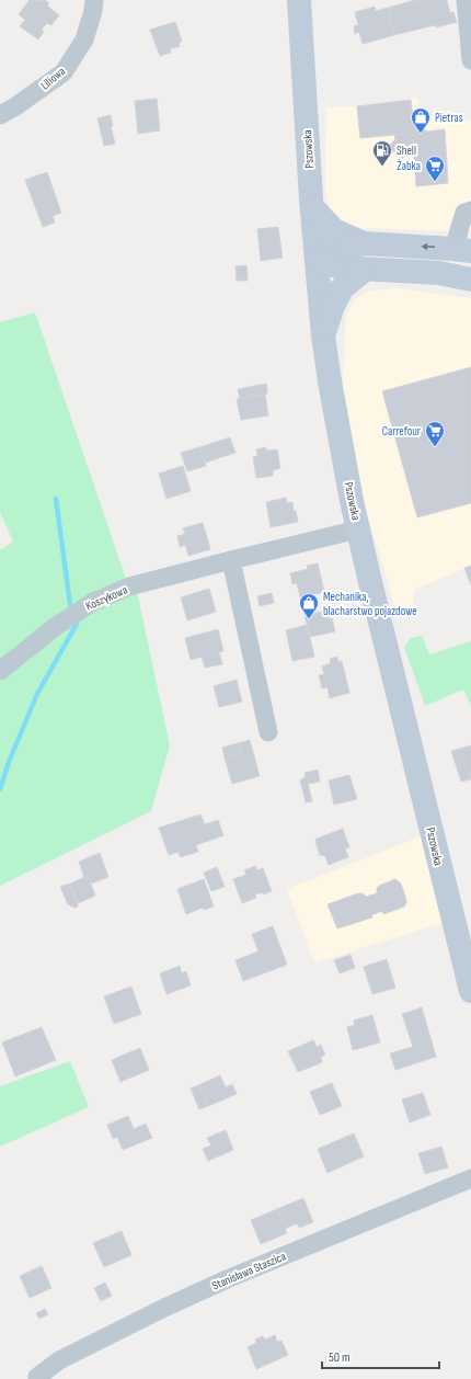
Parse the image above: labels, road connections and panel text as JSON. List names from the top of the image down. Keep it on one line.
{"streets":{"main road":["Pszowska"],"street":["Liliowa","Koszykowa","Stanisława Staszica"]},"crossings":[["Pszowska","Koszykowa"]],"places":{"shop":["Pietras","Mechanika, blacharstwo pojazdowe"],"fuel station":["Shell"],"supermarket":["Żabka","Carrefour"]},"scale_bar":"50 m"}
